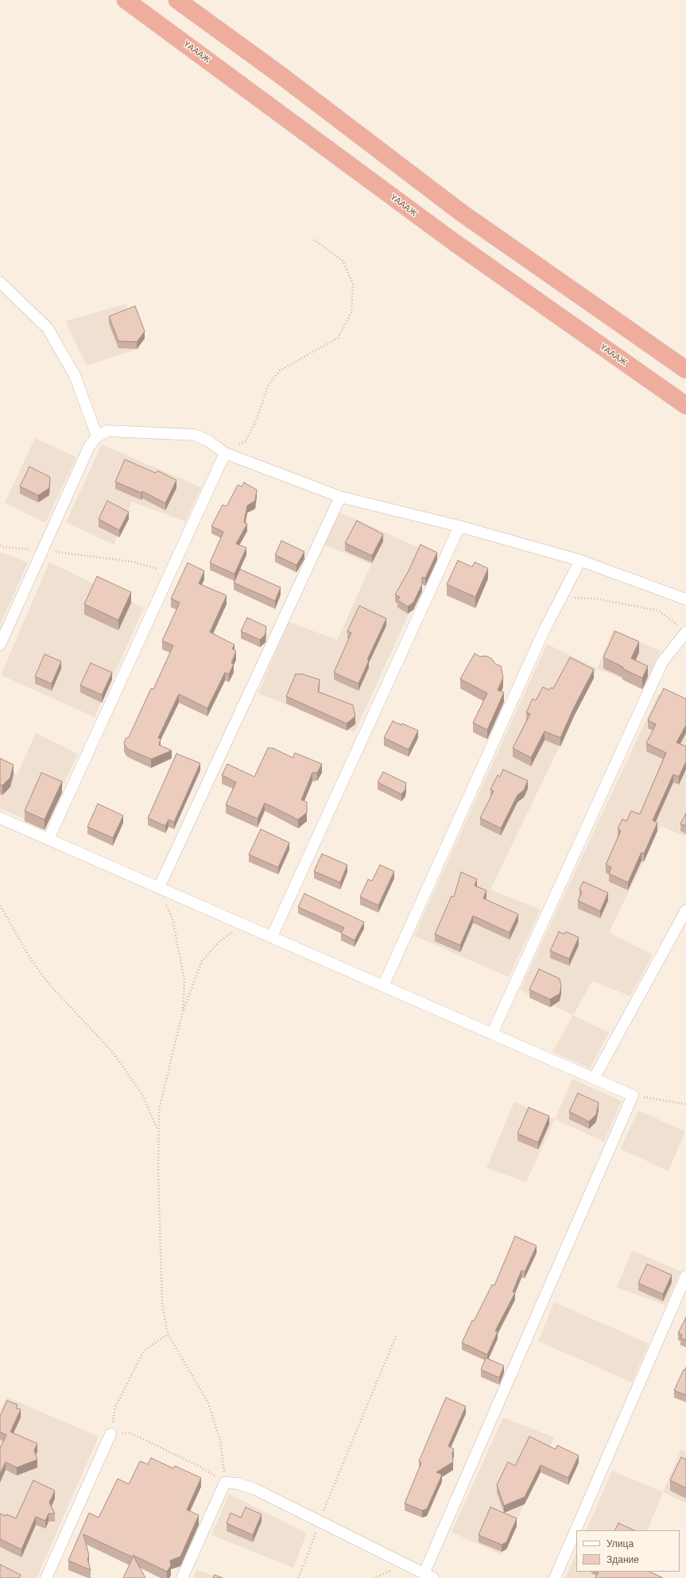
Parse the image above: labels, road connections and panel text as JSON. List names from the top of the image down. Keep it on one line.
{"streets":{"highway":["ҮАААЖ"]},"legend":["Улица","Здание"]}
